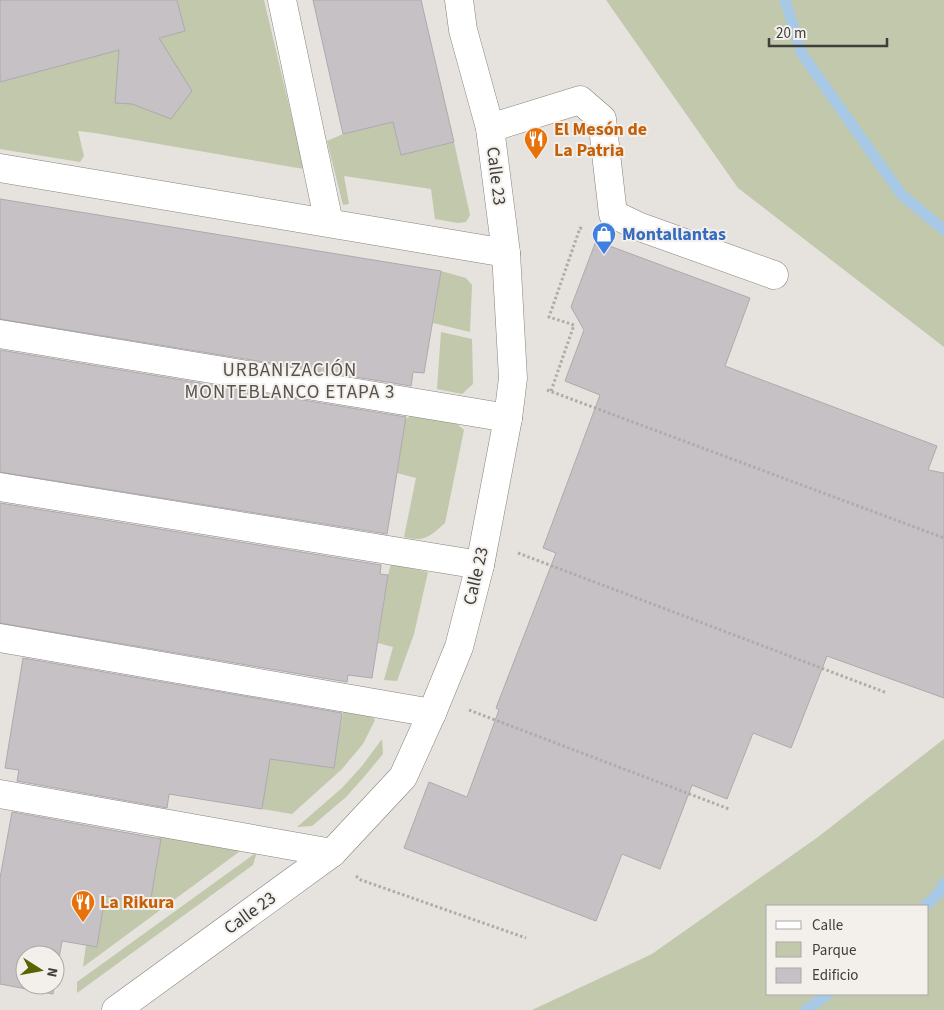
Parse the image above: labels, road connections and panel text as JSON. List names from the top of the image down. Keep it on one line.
{"streets":{"street":["Calle 23"]},"districts":["URBANIZACIÓN MONTEBLANCO ETAPA 3"],"places":{"restaurant":["El Mesón de La Patria","La Rikura"],"shop":["Montallantas"]},"legend":["Calle","Parque","Edificio"],"scale_bar":"20 m","north":"right"}
